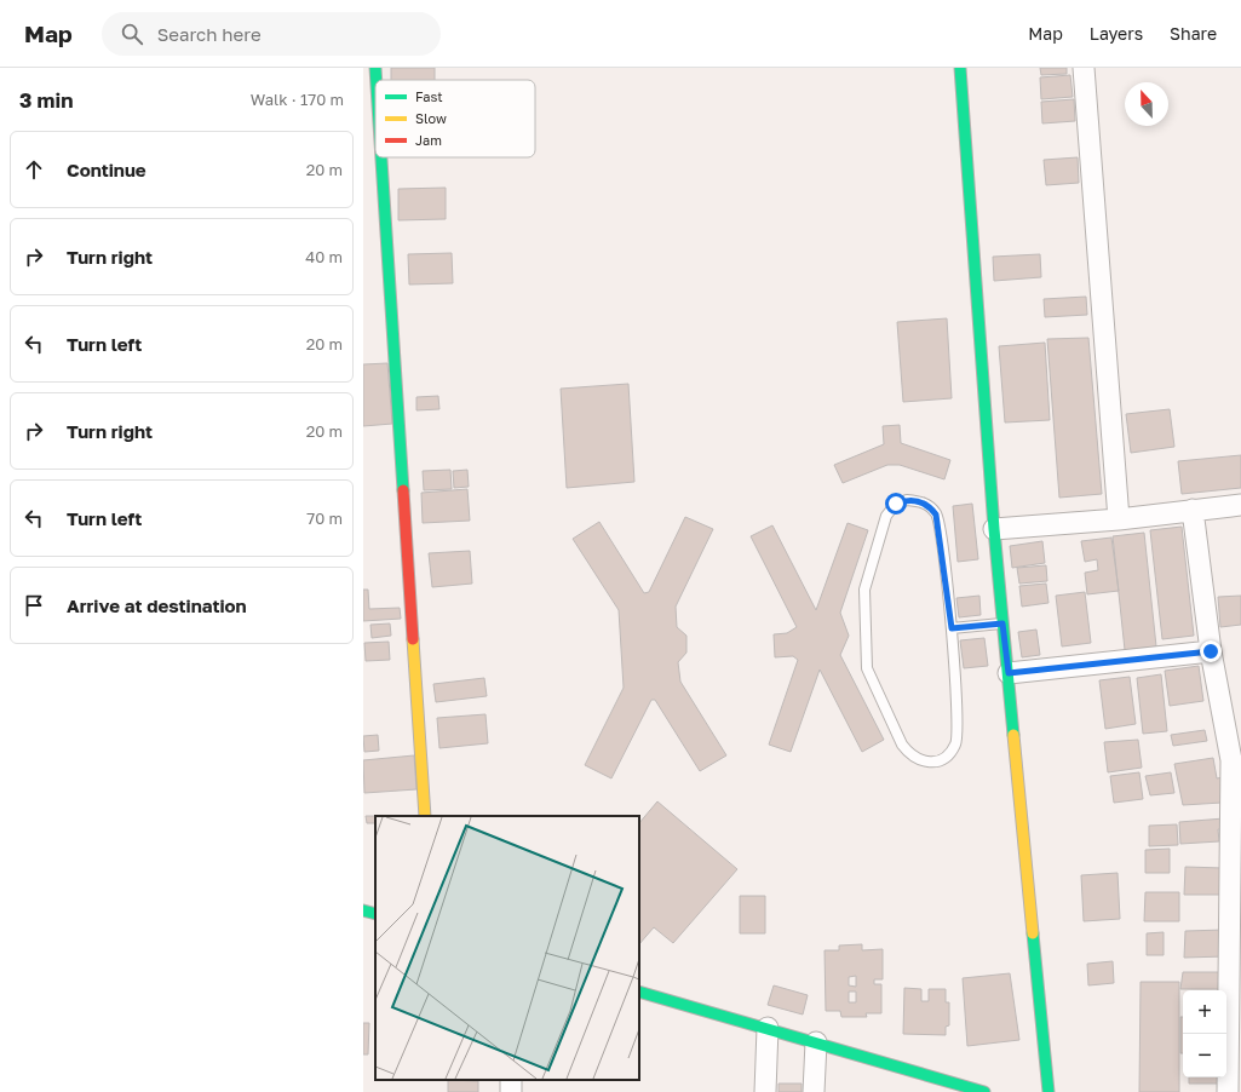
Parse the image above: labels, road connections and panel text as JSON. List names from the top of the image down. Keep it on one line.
{"legend":["Fast","Slow","Jam"],"north":"top","page":{"header":"Map","search":"Search here","nav":["Map","Layers","Share"],"heading":["3 min","Walk · 170 m"],"list":[["Continue","20 m"],["Turn right","40 m"],["Turn left","20 m"],["Turn right","20 m"],["Turn left","70 m"],"Arrive at destination"],"map_buttons":["+","−"]}}
